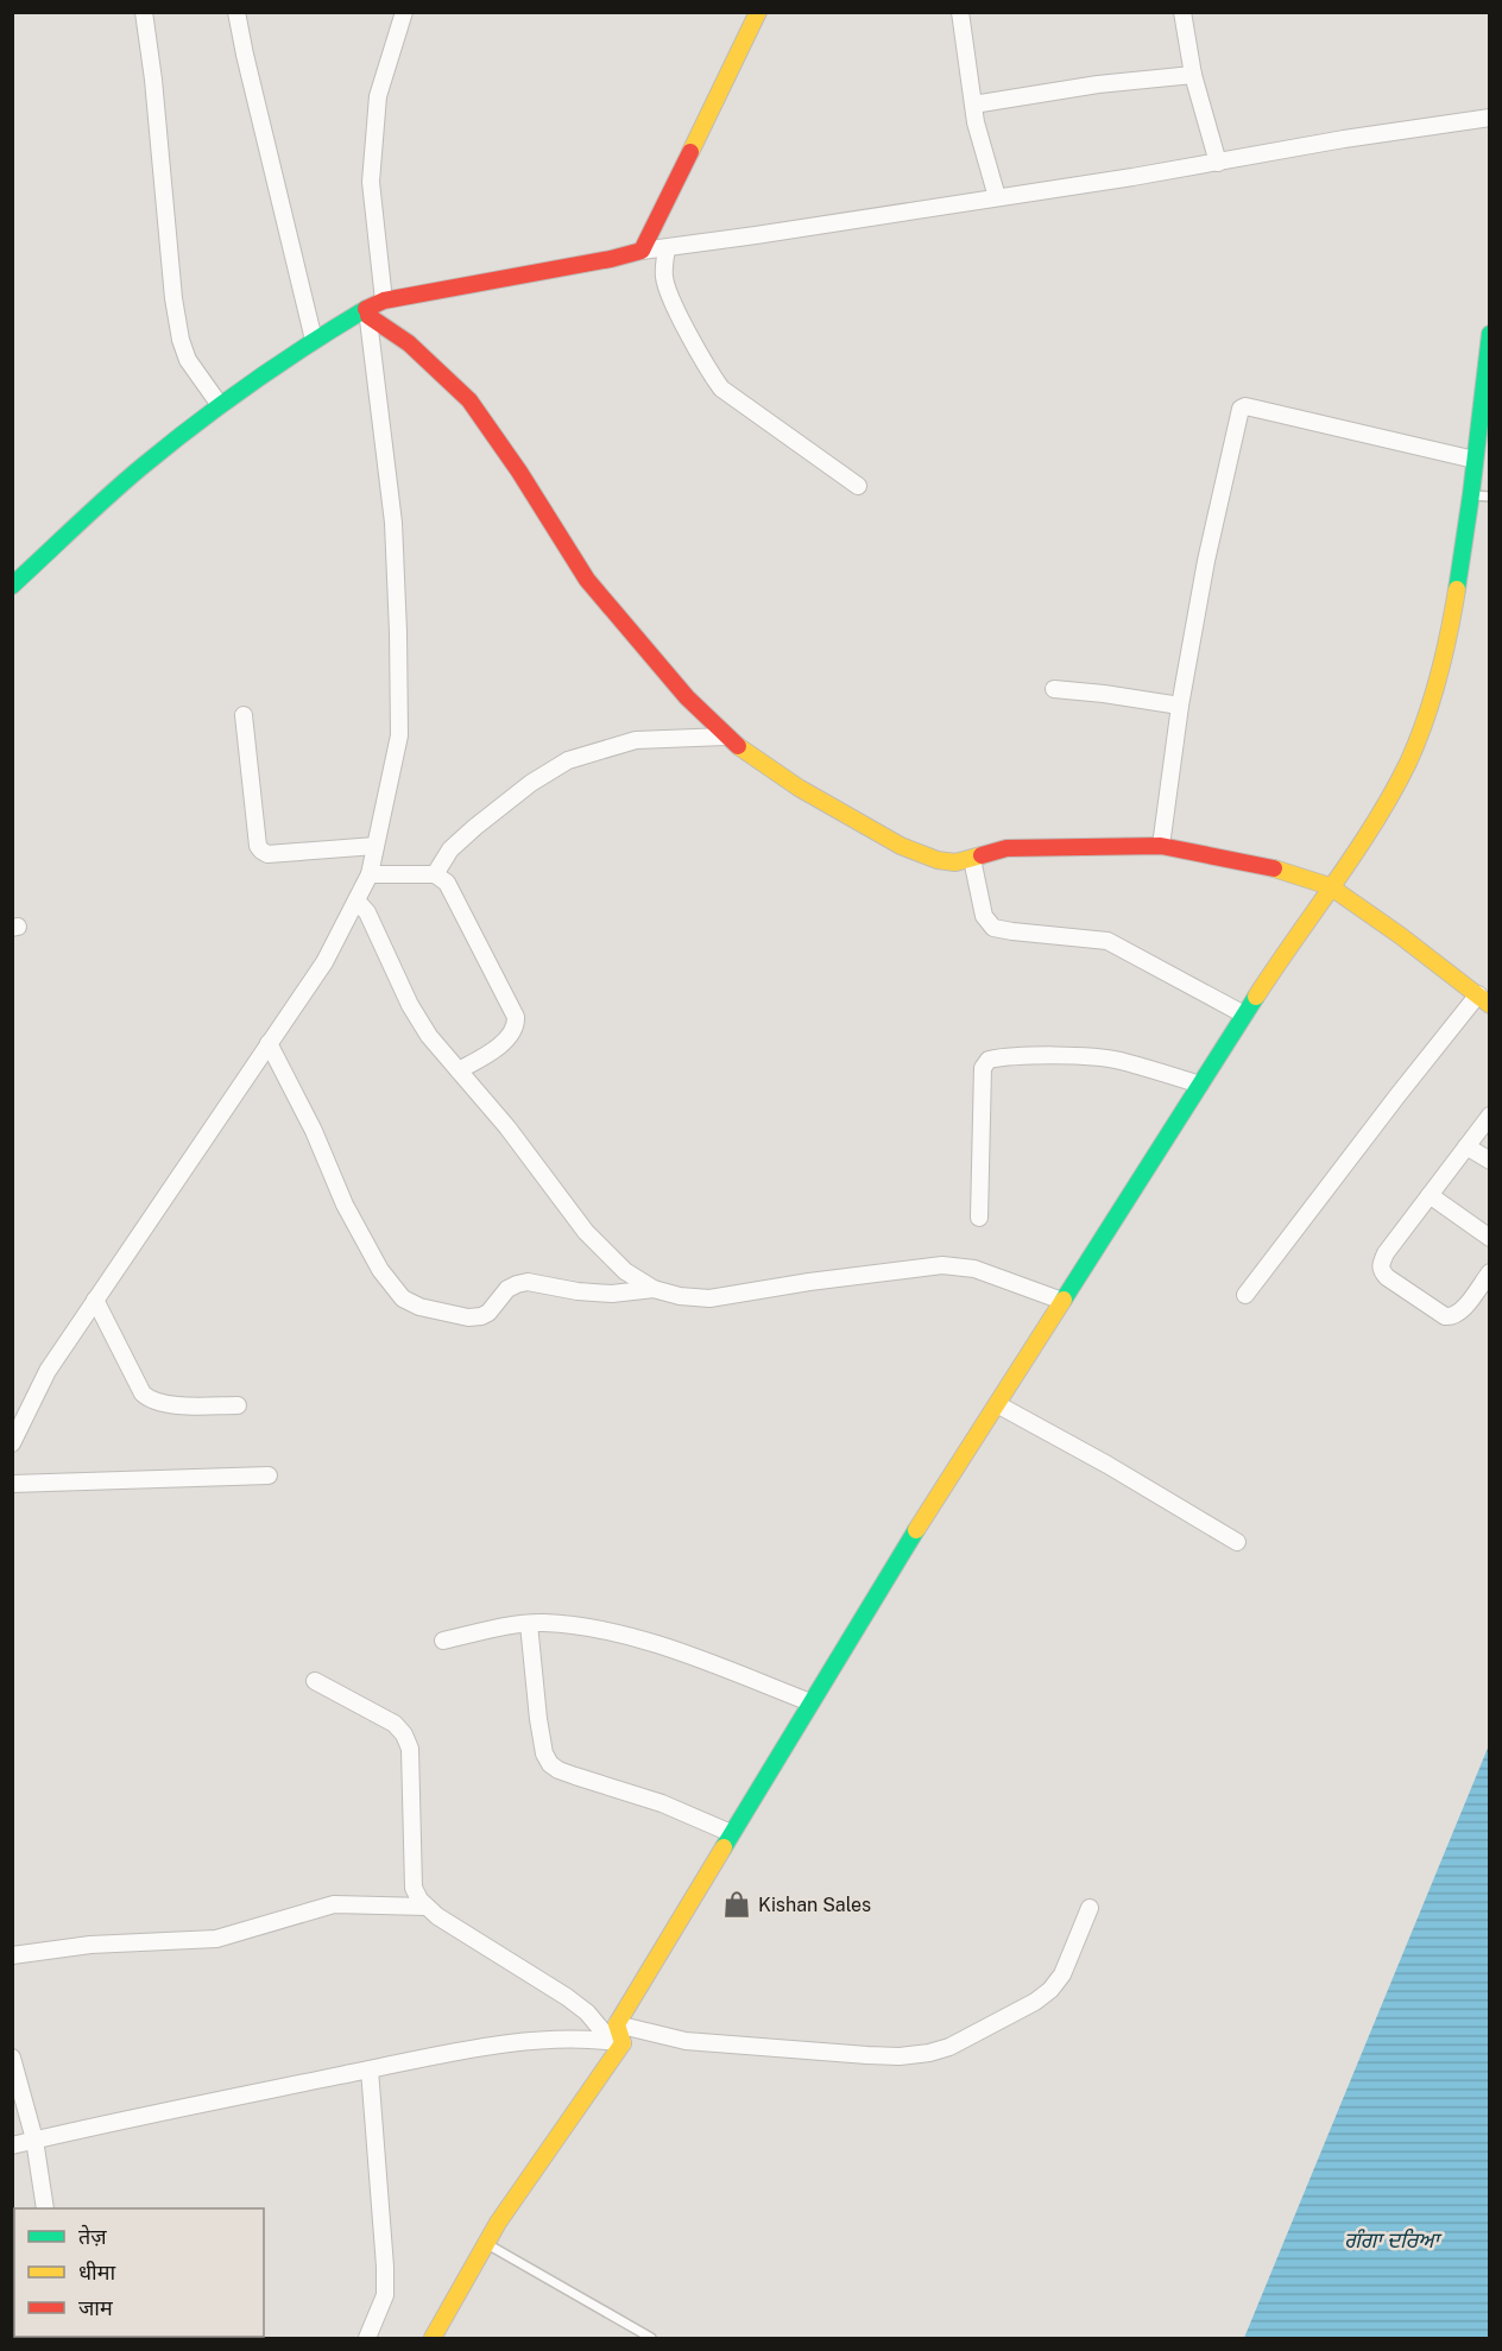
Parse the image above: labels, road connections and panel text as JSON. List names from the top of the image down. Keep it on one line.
{"water":["ਗੰਗਾ ਦਰਿਆ"],"places":{"shop":["Kishan Sales"]},"legend":["तेज़","धीमा","जाम"]}
